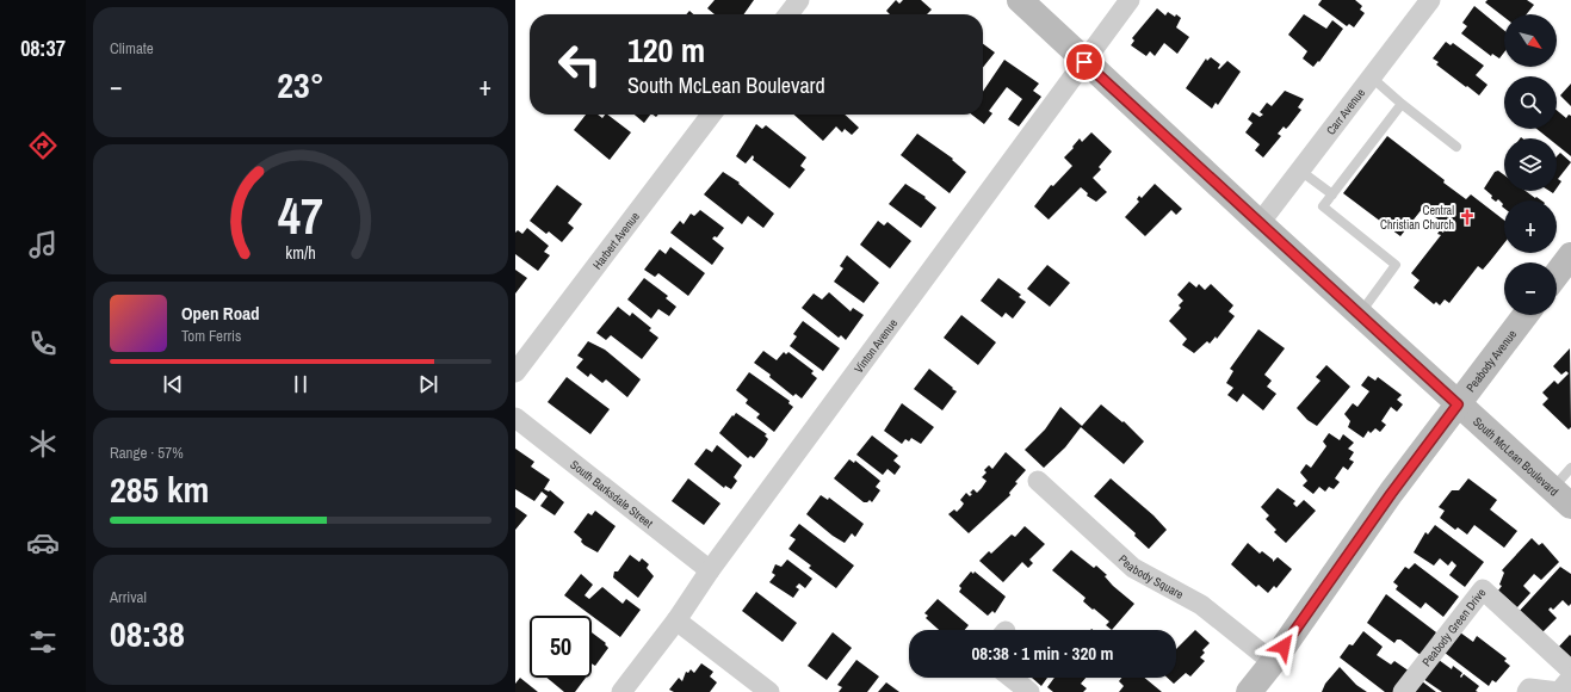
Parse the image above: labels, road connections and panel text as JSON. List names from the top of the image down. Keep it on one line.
{"streets":{"main road":["Peabody Avenue","South McLean Boulevard"],"street":["Carr Avenue","Harbert Avenue","Vinton Avenue","South Barksdale Street","Peabody Square","Peabody Green Drive"]},"crossings":[["Carr Avenue","South McLean Boulevard"],["Vinton Avenue","South McLean Boulevard"],["Vinton Avenue","South Barksdale Street"],["Peabody Avenue","South McLean Boulevard"],["Peabody Avenue","Peabody Square"]],"places":{"church":["Central Christian Church"]},"north":"bottom right","page":{"tabs":"08:37","tile":["Climate",["Range · 57%","285 km"],["Arrival","08:38"]],"map_buttons":["+","−"],"turn":["120 m","South McLean Boulevard"],"heat":["−","23°","+"],"song":["Open Road","Tom Ferris"],"limit":"50","trip":"08:38 · 1 min · 320 m","gauge":["47","km/h"]}}
